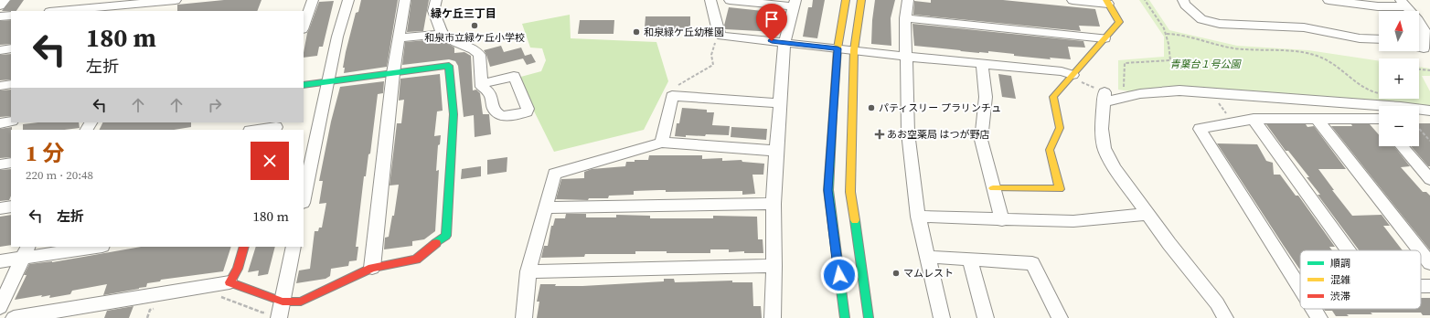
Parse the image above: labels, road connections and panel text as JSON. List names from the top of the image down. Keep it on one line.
{"districts":["緑ケ丘三丁目"],"parks":["青葉台１号公園"],"places":{"other":["和泉市立緑ケ丘小学校","和泉緑ケ丘幼稚園","パティスリー プラリンチュ","マムレスト"],"health":["あお空薬局 はつが野店"]},"legend":["順調","混雑","渋滞"],"north":"top","page":{"map_buttons":["+","−"],"turn":["180 m","左折"],"heading":["1 分","220 m · 20:48"],"list":[{"name":"左折","value":"180 m"}]}}
